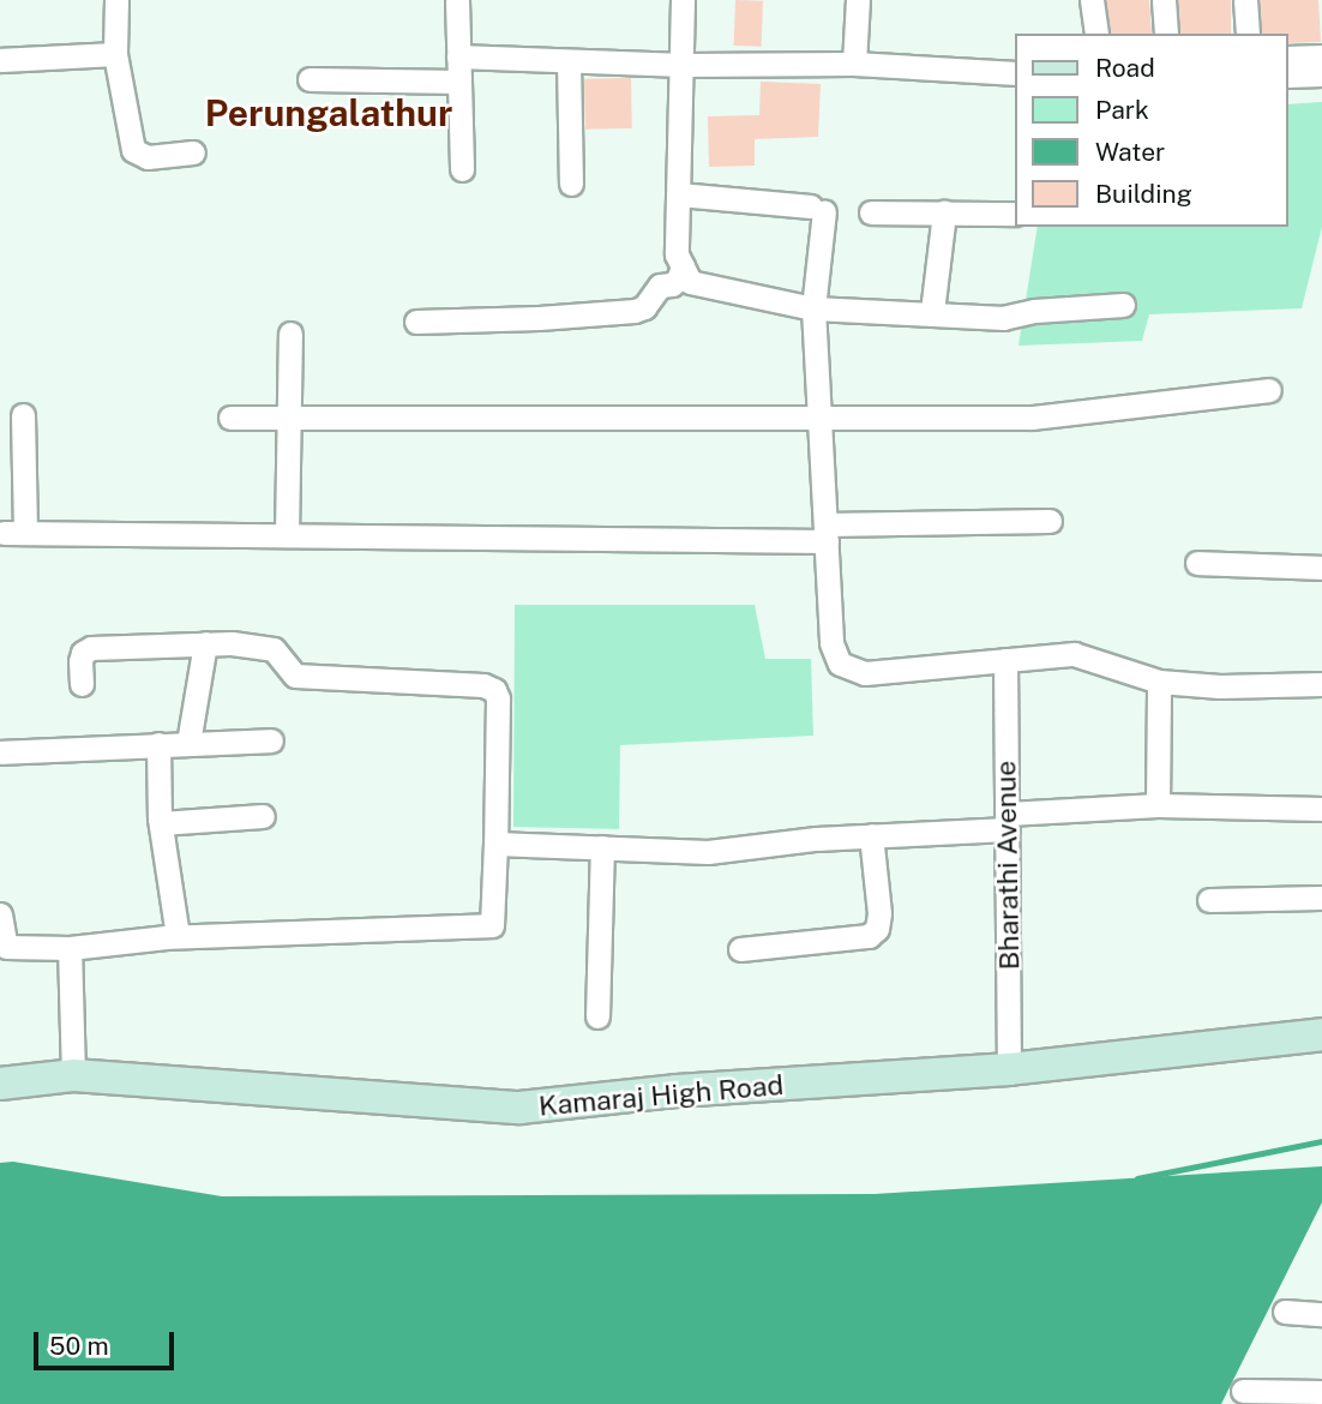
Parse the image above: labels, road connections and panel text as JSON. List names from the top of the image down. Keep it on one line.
{"streets":{"street":["Bharathi Avenue","Kamaraj High Road"]},"crossings":[["Bharathi Avenue","Kamaraj High Road"]],"districts":["Perungalathur"],"legend":["Road","Park","Water","Building"],"scale_bar":"50 m"}
